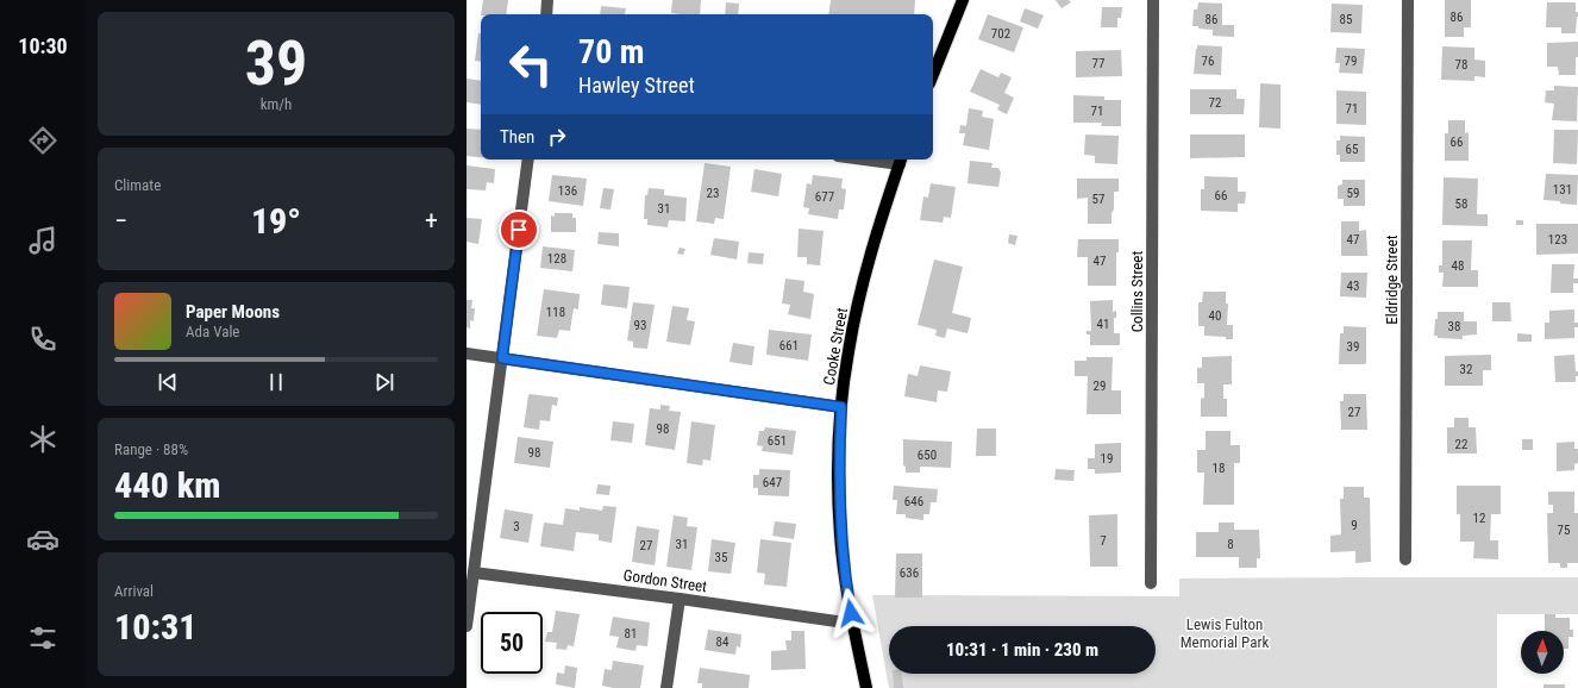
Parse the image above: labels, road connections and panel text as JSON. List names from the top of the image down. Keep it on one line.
{"streets":{"main road":["Cooke Street"],"street":["Eldridge Street","Collins Street","Gordon Street"]},"crossings":[["Cooke Street","Gordon Street"]],"parks":["Lewis Fulton Memorial Park"],"house_numbers":["86","86","85","702","76","79","77","78","72","71","71","66","65","131","136","23","59","66","677","57","58","31","47","123","128","47","48","43","118","40","41","93","38","661","39","32","29","27","98","651","22","98","650","19","18","647","646","12","9","3","75","7","31","8","27","35","636","81","84"],"north":"top","page":{"tabs":"10:30","tile":[["39","km/h"],"Climate",["Range · 88%","440 km"],["Arrival","10:31"]],"turn":["70 m","Hawley Street"],"then":"Then","heat":["−","19°","+"],"song":["Paper Moons","Ada Vale"],"limit":"50","trip":"10:31 · 1 min · 230 m"}}
